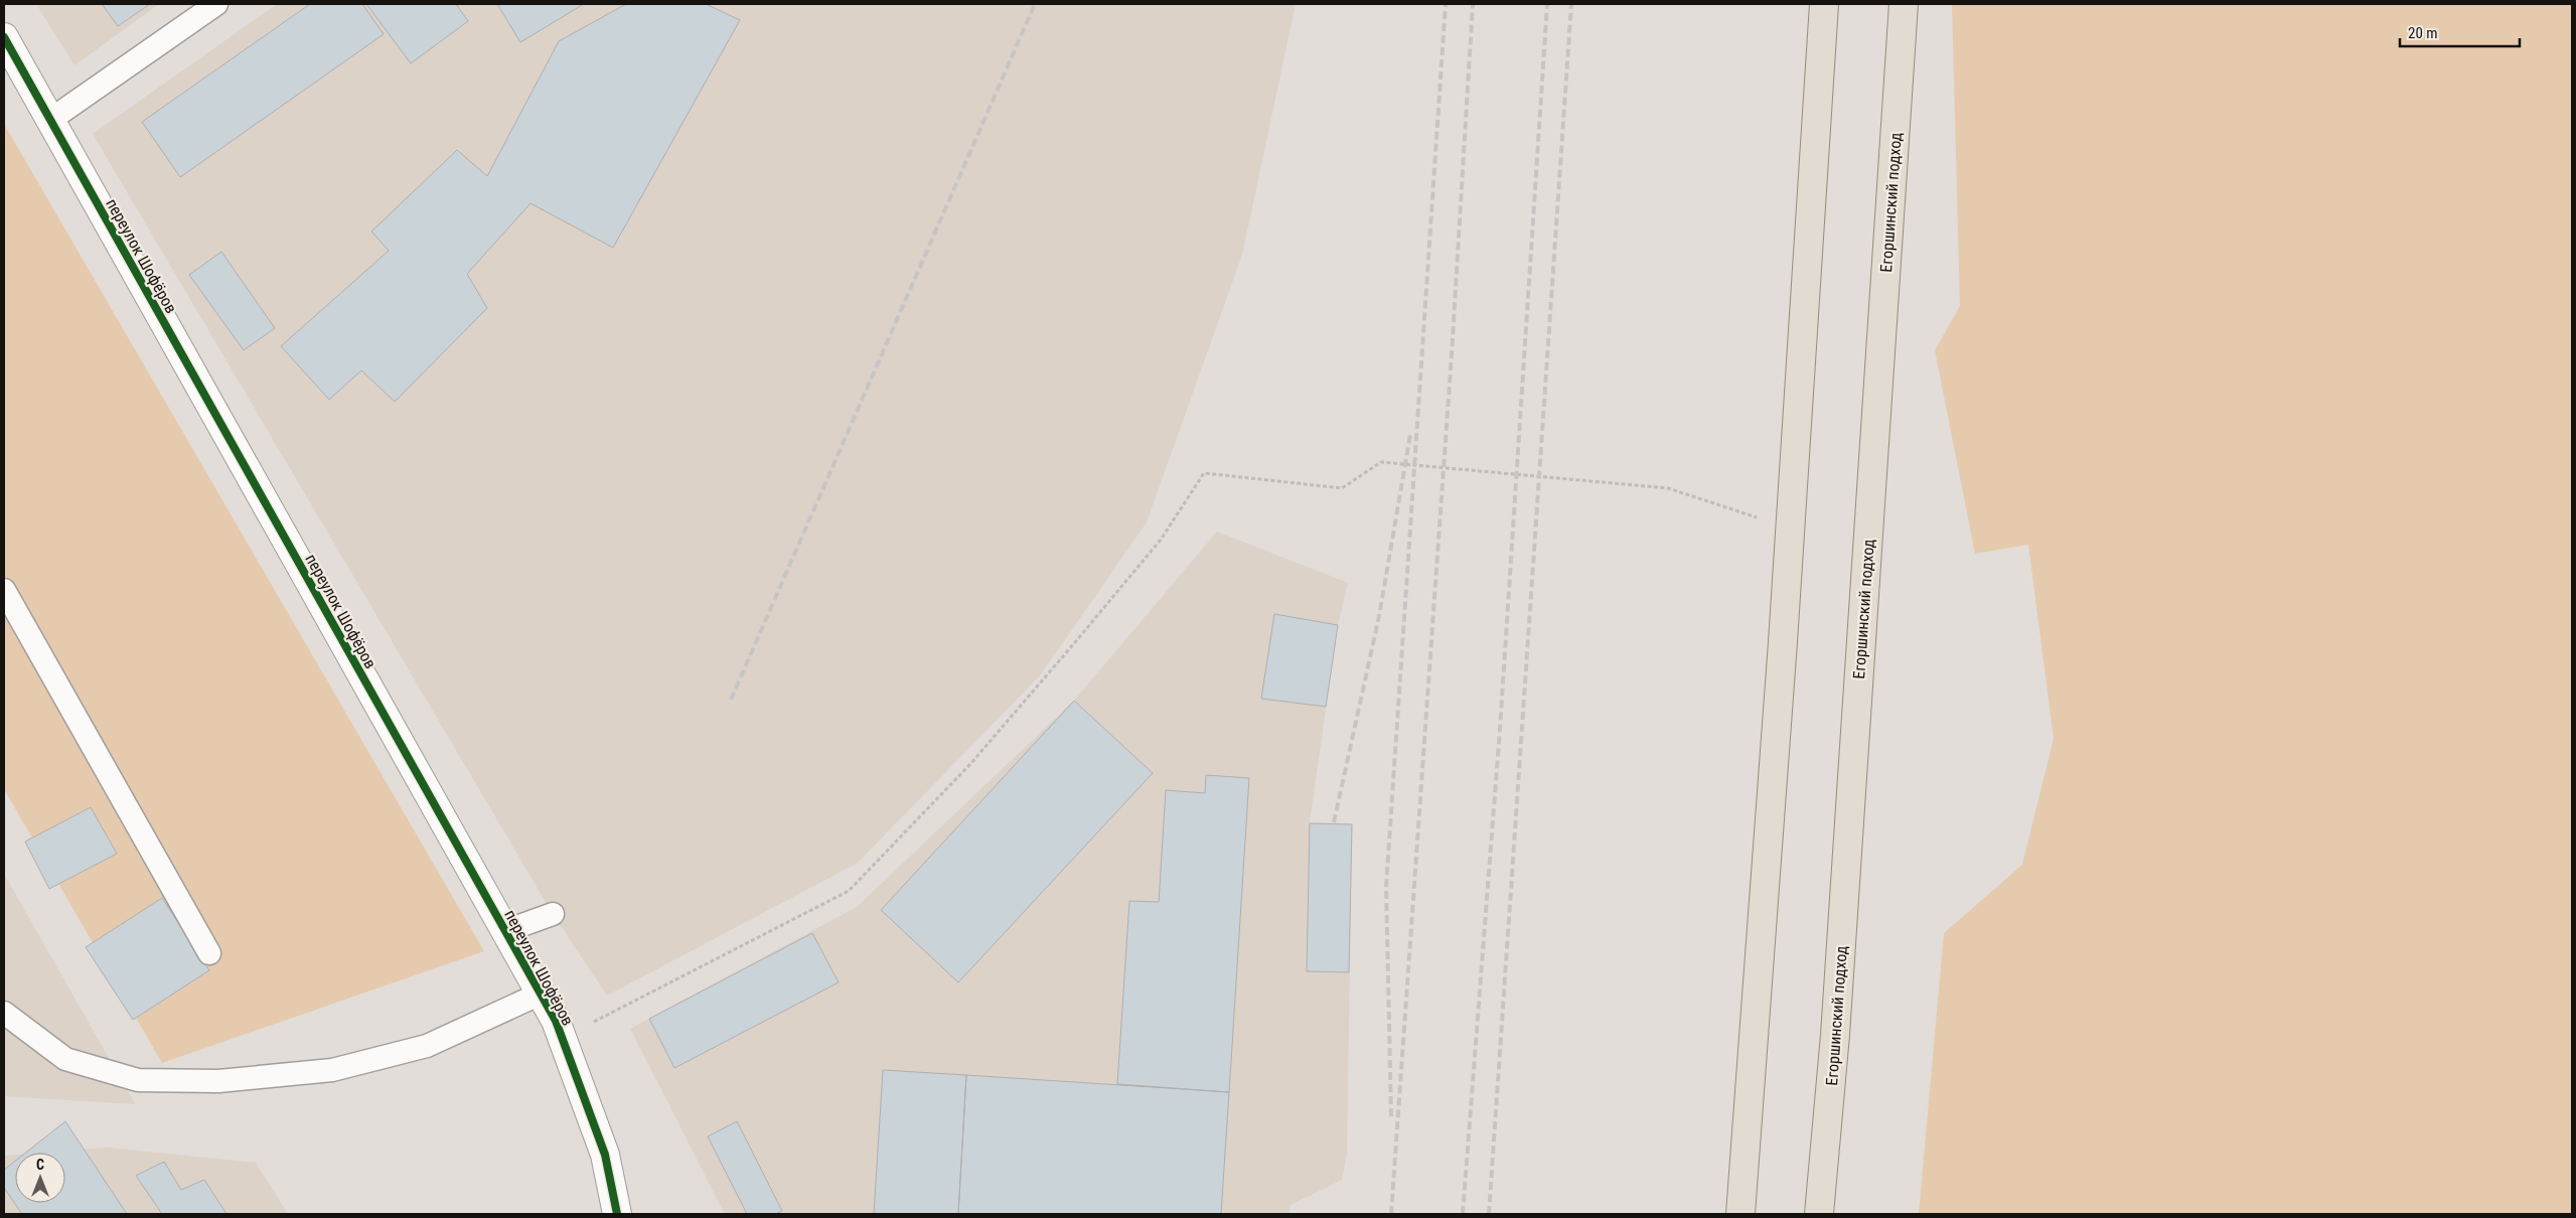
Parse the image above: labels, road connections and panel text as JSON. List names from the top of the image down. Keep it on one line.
{"streets":{"main road":["Егоршинский подход"],"street":["переулок Шофёров"]},"scale_bar":"20 m","north":"top"}
